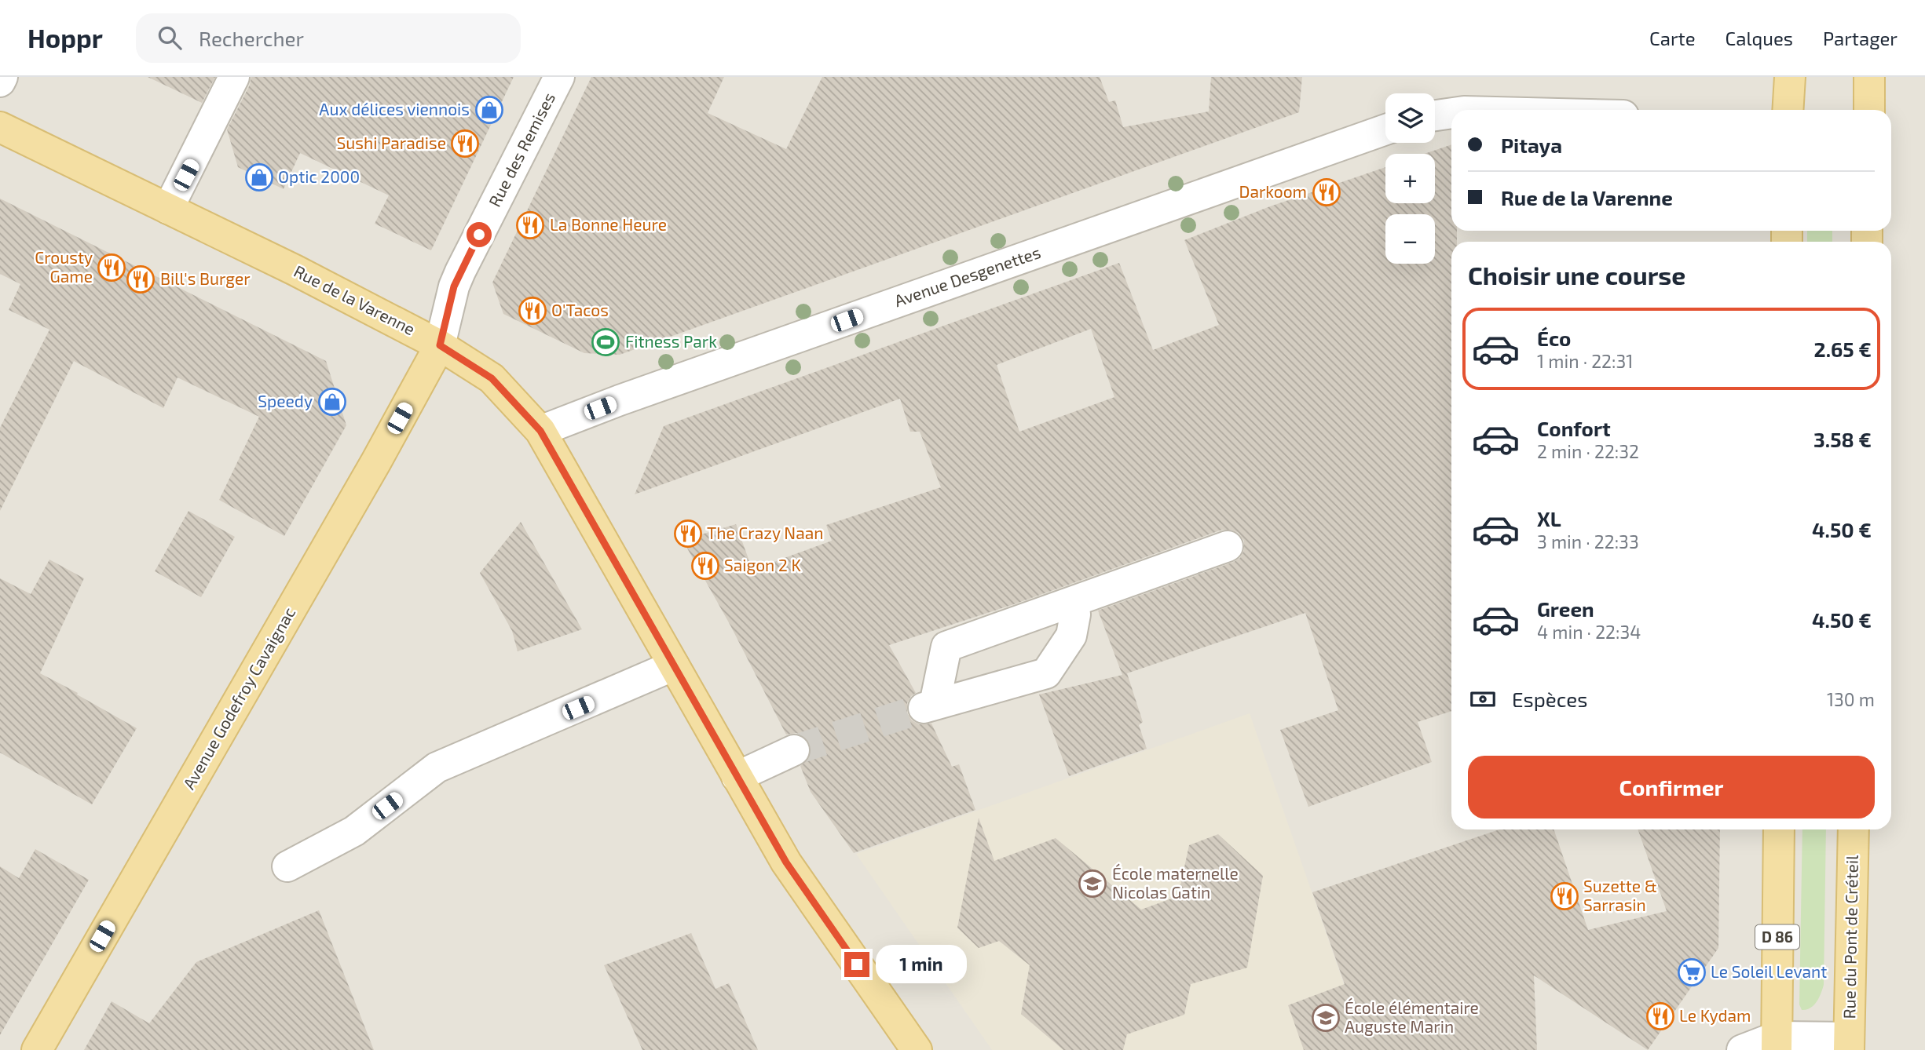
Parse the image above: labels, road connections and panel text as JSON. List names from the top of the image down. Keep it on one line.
{"streets":{"main road":["Rue de la Varenne","Avenue Godefroy Cavaignac","D 86","Rue du Pont de Créteil"],"street":["Rue des Remises","Avenue Desgenettes"]},"crossings":[["Rue des Remises","Rue de la Varenne"],["Rue des Remises","Avenue Godefroy Cavaignac"],["Avenue Desgenettes","Rue de la Varenne"],["Rue de la Varenne","Avenue Godefroy Cavaignac"]],"places":{"shop":["Aux délices viennois","Optic 2000","Speedy"],"restaurant":["Sushi Paradise","Darkoom","La Bonne Heure","Crousty Game","Bill's Burger","O'Tacos","The Crazy Naan","Saigon 2 K","Suzette & Sarrasin","Le Kydam"],"sports":["Fitness Park"],"school or university":["École maternelle Nicolas Gatin","École élémentaire Auguste Marin"],"supermarket":["Le Soleil Levant"]},"page":{"header":"Hoppr","search":"Rechercher","nav":["Carte","Calques","Partager"],"map_buttons":["+","−"],"banner":["Pitaya","Rue de la Varenne"],"heading":"Choisir une course","list":[{"name":"Éco","note":"1 min · 22:31","value":"2.65 €"},{"name":"Confort","note":"2 min · 22:32","value":"3.58 €"},{"name":"XL","note":"3 min · 22:33","value":"4.50 €"},{"name":"Green","note":"4 min · 22:34","value":"4.50 €"}],"pay":["Espèces","130 m"],"buttons":"Confirmer","bubble":"1 min"}}
